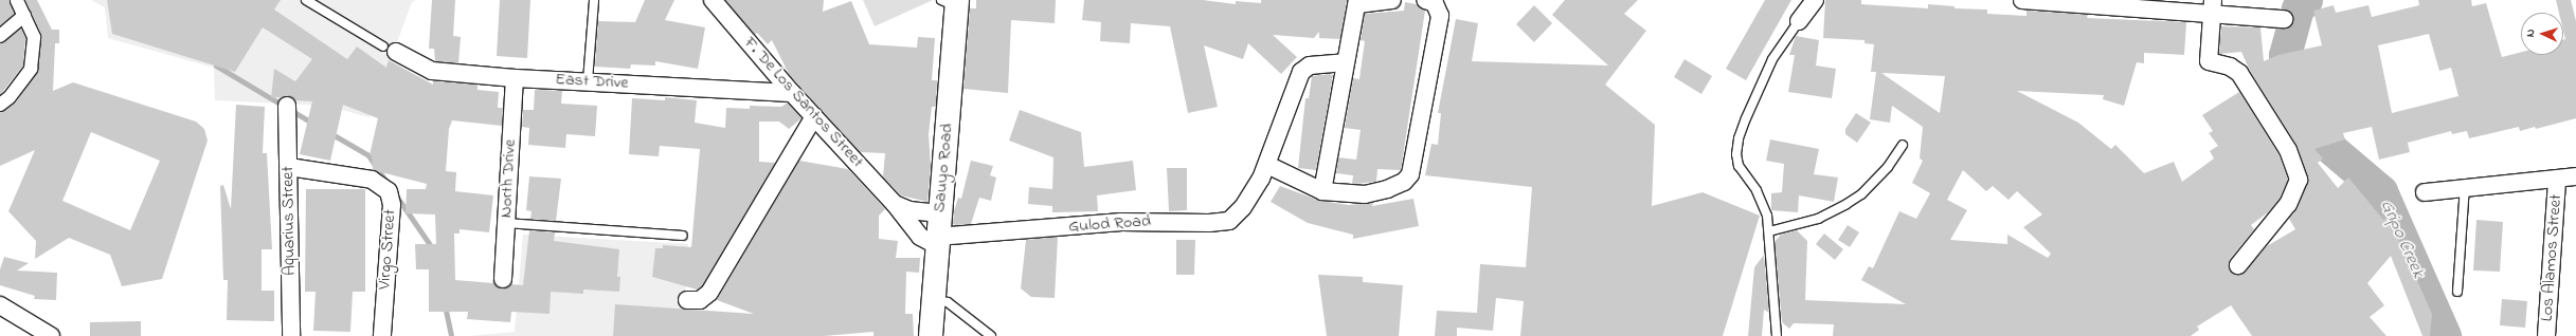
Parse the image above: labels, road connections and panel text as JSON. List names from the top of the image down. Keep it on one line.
{"streets":{"main road":["Sauyo Road"],"street":["East Drive","F. De Los Santos Street","North Drive","Aquarius Street","Gulod Road","Virgo Street","Los Alamos Street"]},"crossings":[["East Drive","F. De Los Santos Street"],["East Drive","North Drive"],["F. De Los Santos Street","Sauyo Road"],["F. De Los Santos Street","Gulod Road"],["Sauyo Road","Gulod Road"],["Aquarius Street","Virgo Street"]],"water":["Gripo Creek"],"north":"left"}
